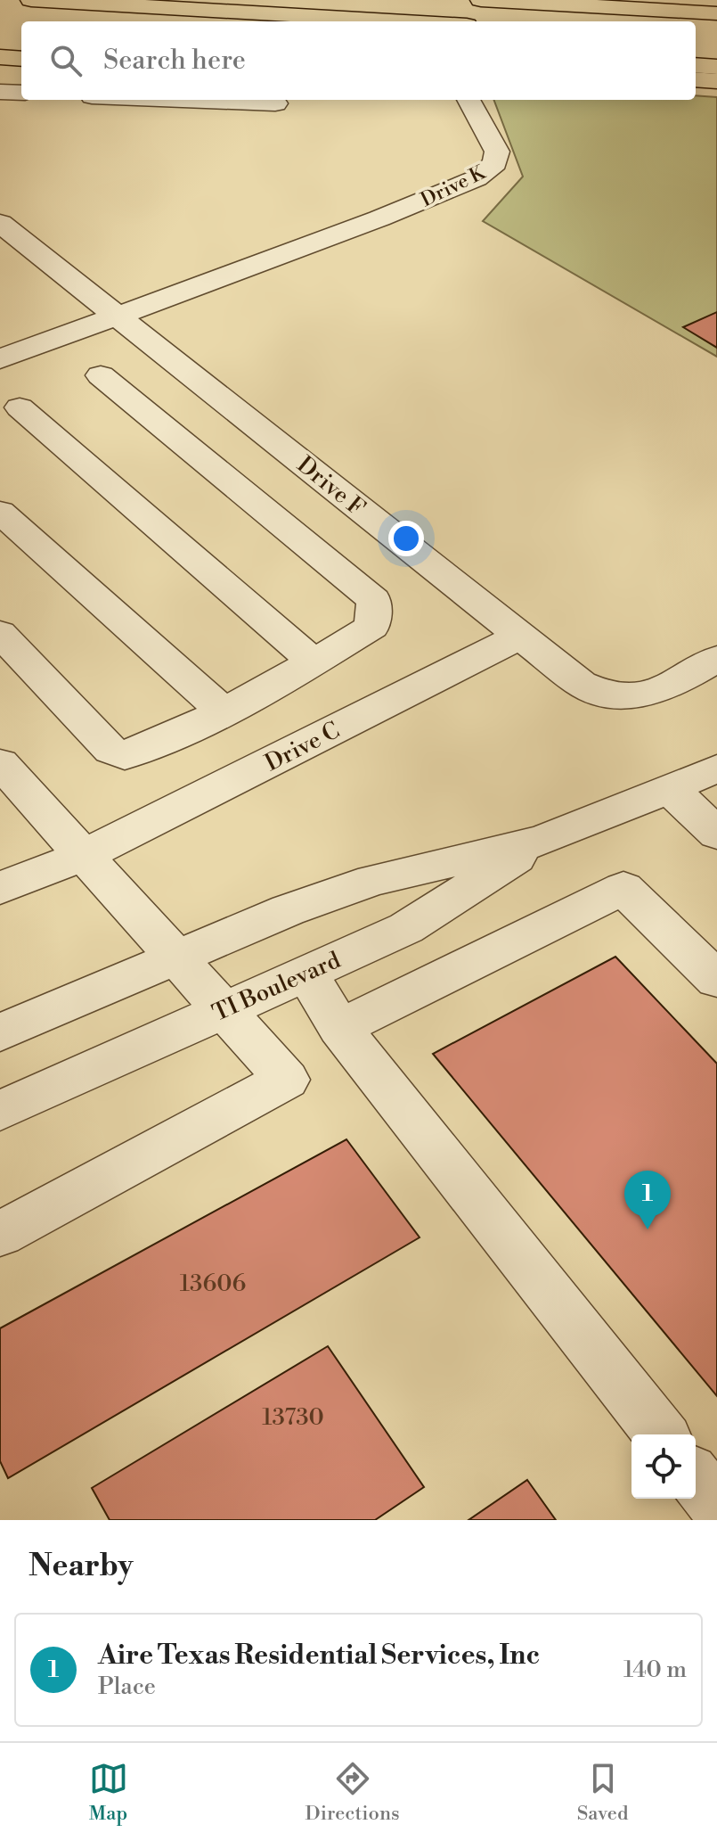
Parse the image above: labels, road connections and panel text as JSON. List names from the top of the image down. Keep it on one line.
{"streets":{"street":["Drive K","Drive F","Drive C","TI Boulevard"]},"crossings":[["Drive K","Drive F"],["Drive F","Drive C"]],"house_numbers":["13606","13730"],"page":{"search":"Search here","pins":"1","heading":"Nearby","list":[{"mark":"1","name":"Aire Texas Residential Services, Inc","note":"Place","value":"140 m"}],"nav":["Map","Directions","Saved"]}}
